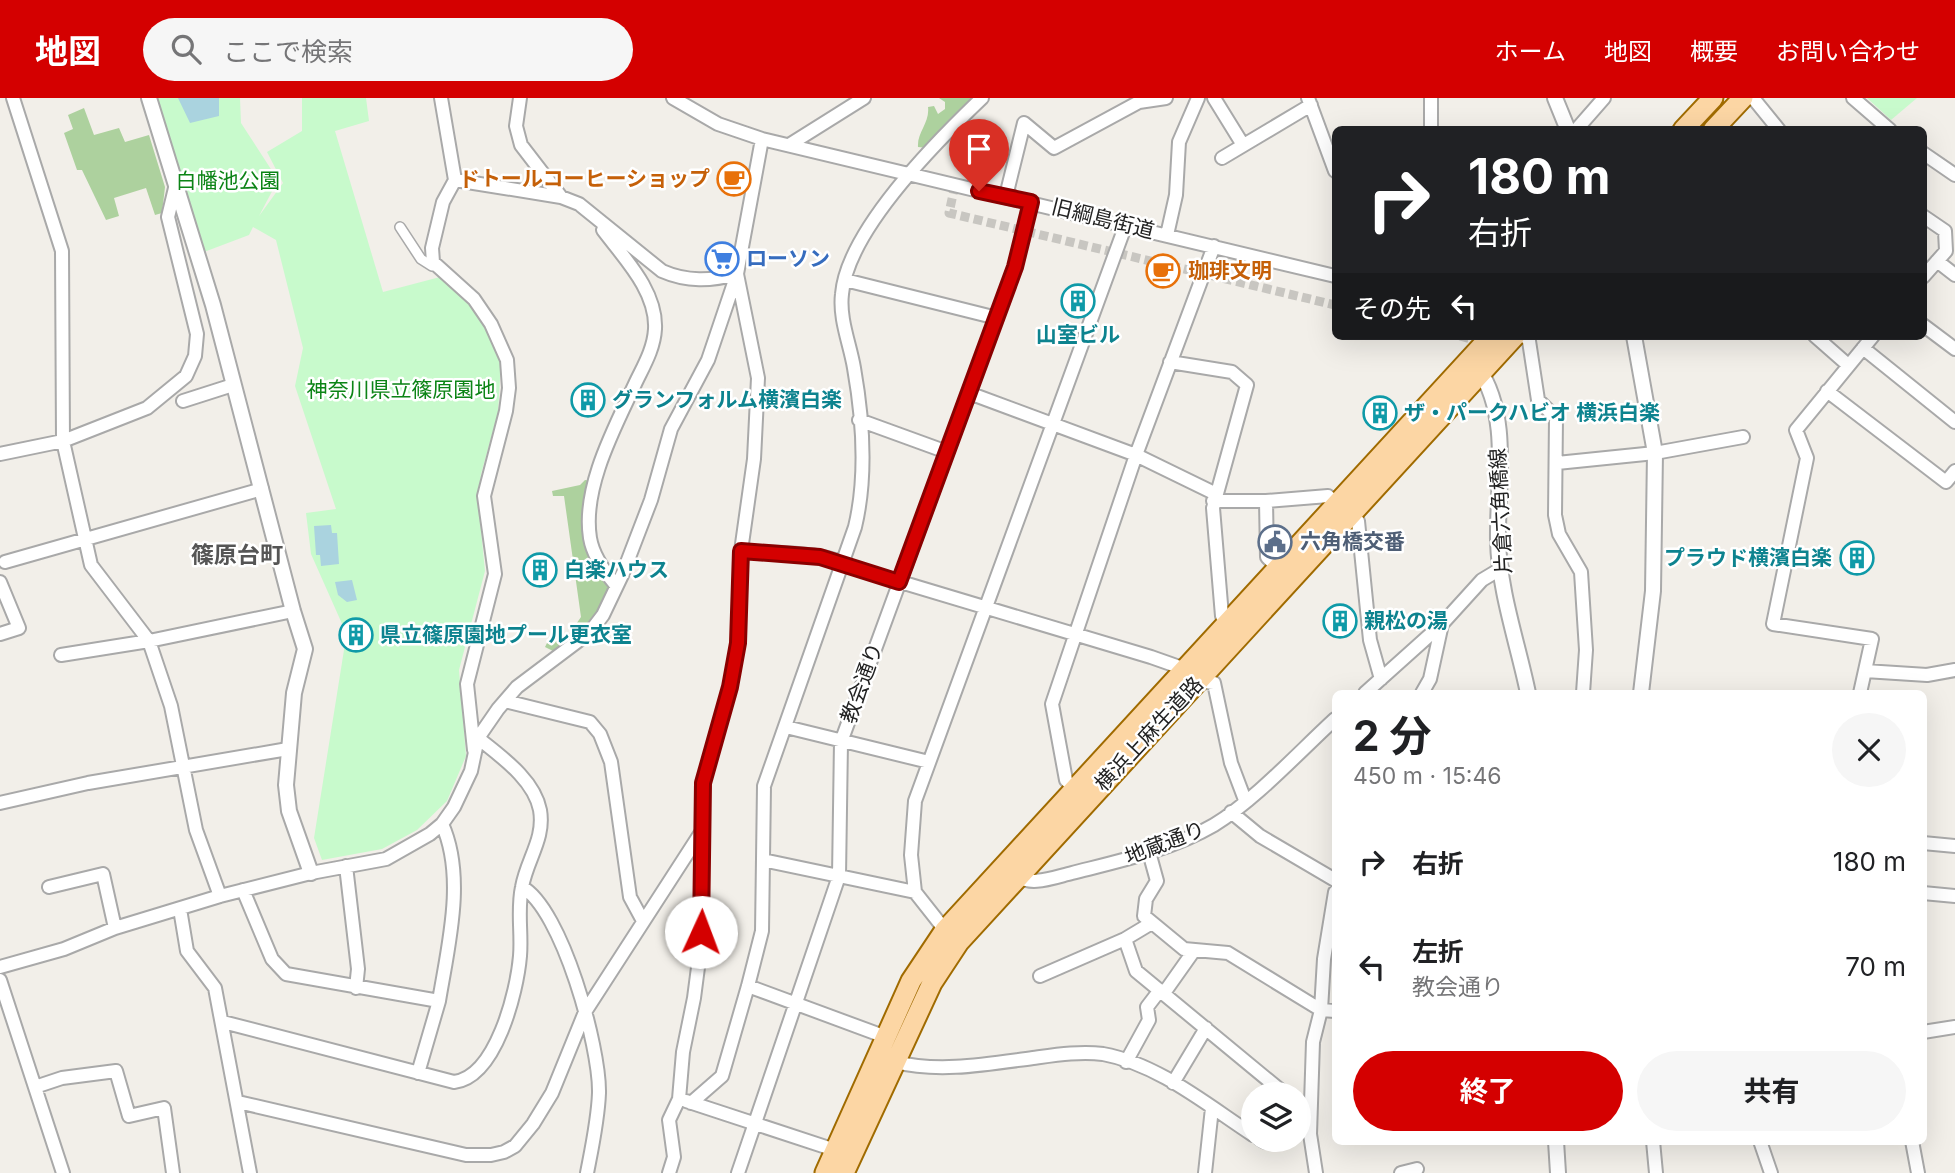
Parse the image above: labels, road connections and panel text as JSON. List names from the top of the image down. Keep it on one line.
{"streets":{"main road":["横浜上麻生道路"],"street":["旧綱島街道","片倉六角橋線","教会通り","地蔵通り"]},"crossings":[["旧綱島街道","教会通り"],["片倉六角橋線","横浜上麻生道路"],["横浜上麻生道路","地蔵通り"]],"districts":["篠原台町"],"parks":["白幡池公園","神奈川県立篠原園地"],"places":{"cafe":["ドトールコーヒーショップ","珈琲文明"],"supermarket":["ローソン"],"building":["山室ビル","グランフォルム横濱白楽","ザ・パークハビオ 横浜白楽","プラウド横濱白楽","白楽ハウス","親松の湯","県立篠原園地プール更衣室"],"public building":["六角橋交番"]},"page":{"header":"地図","search":"ここで検索","nav":["ホーム","地図","概要","お問い合わせ"],"turn":["180 m","右折"],"then":"その先","heading":["2 分","450 m · 15:46"],"list":[{"name":"右折","value":"180 m"},{"name":"左折","note":"教会通り","value":"70 m"}],"buttons":["終了","共有"]}}
